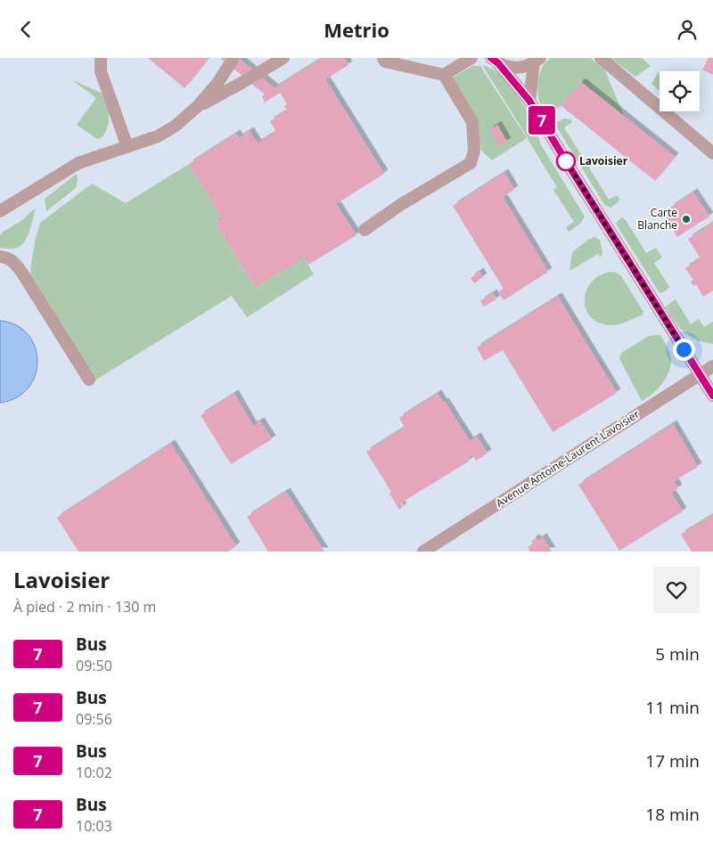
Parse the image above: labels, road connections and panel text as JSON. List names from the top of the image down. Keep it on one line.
{"streets":{"street":["Avenue Antoine-Laurent Lavoisier"]},"places":["Lavoisier","Carte Blanche"],"lines":["bus line 7"],"page":{"header":"Metrio","on_map":"7","heading":["Lavoisier","À pied · 2 min · 130 m"],"list":[{"mark":"7","name":"Bus","note":"09:50","value":"5 min"},{"mark":"7","name":"Bus","note":"09:56","value":"11 min"},{"mark":"7","name":"Bus","note":"10:02","value":"17 min"},{"mark":"7","name":"Bus","note":"10:03","value":"18 min"}]}}
